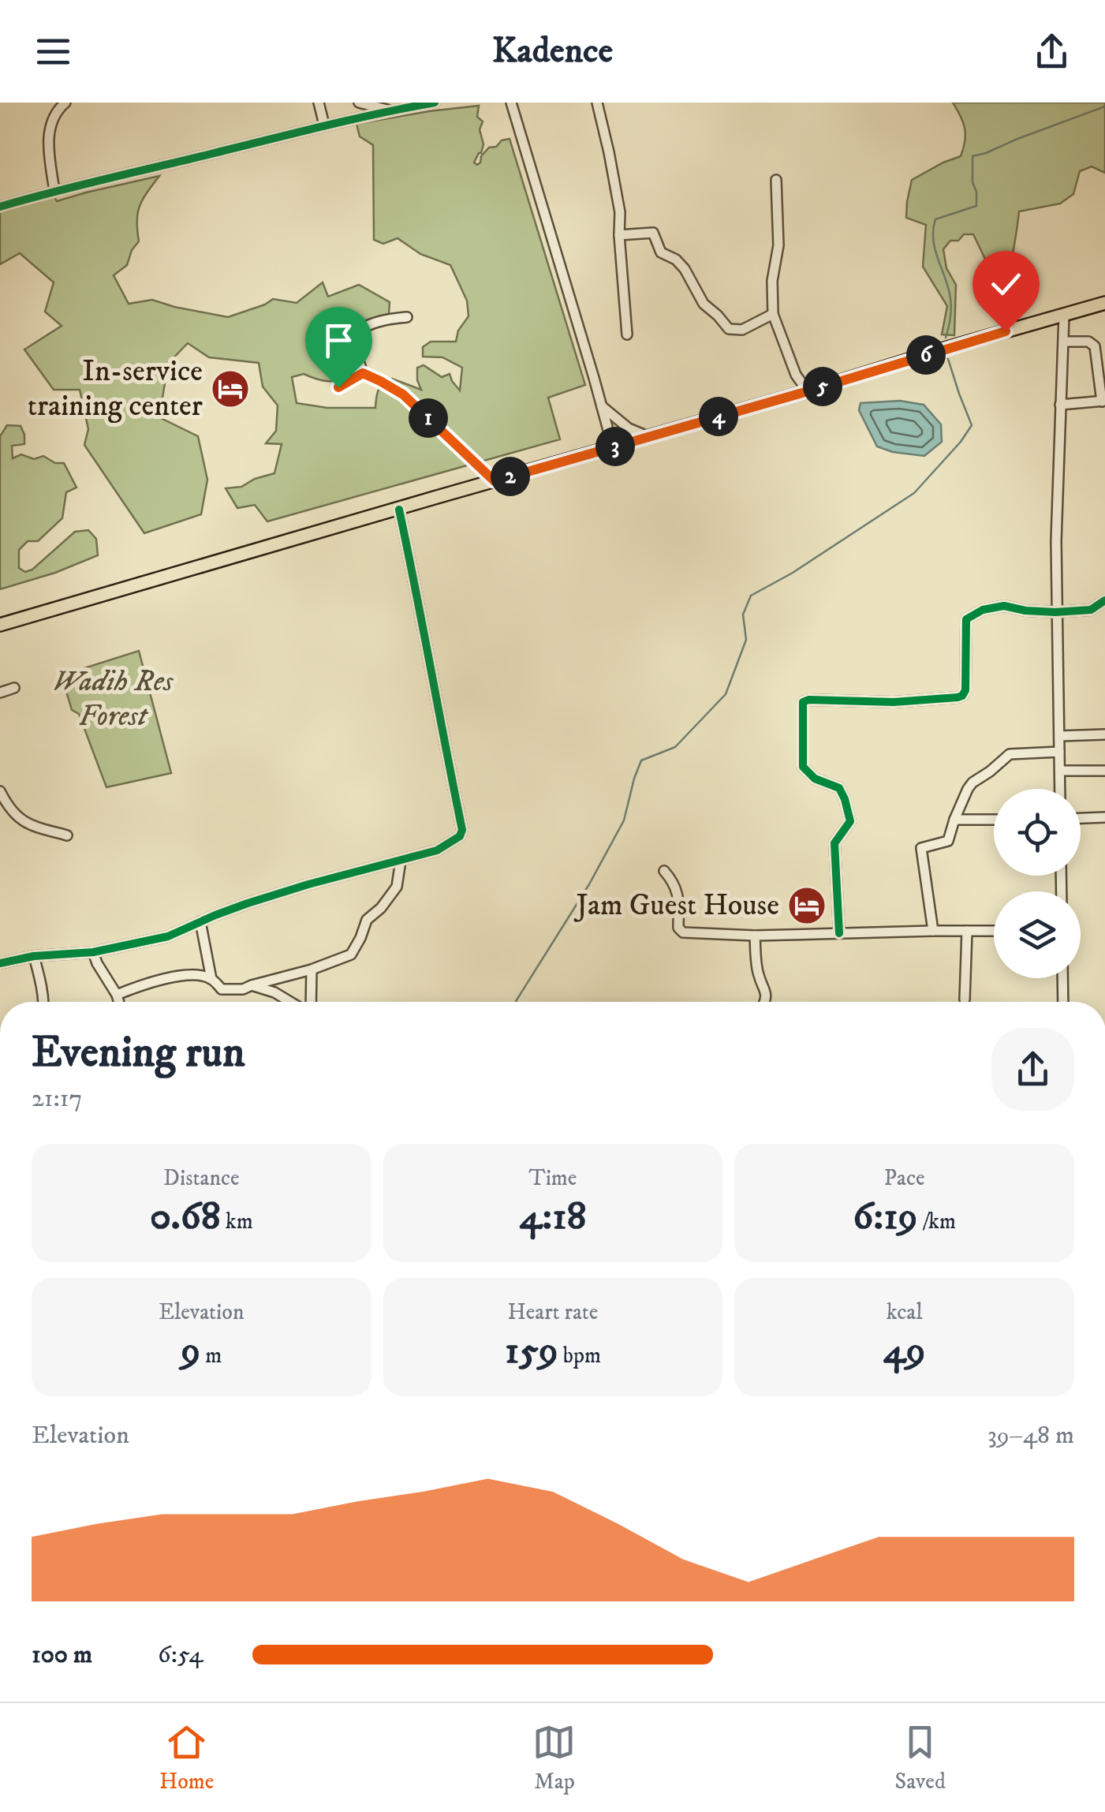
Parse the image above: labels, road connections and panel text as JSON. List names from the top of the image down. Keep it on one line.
{"parks":["Wadih Res Forest"],"places":{"hotel":["In-service training center","Jam Guest House"]},"page":{"header":"Kadence","pins":["6","5","4","1","3","2"],"heading":["Evening run","21:17"],"stats":[["Distance","0.68 km"],["Time","4:18"],["Pace","6:19 /km"],["Elevation","9 m"],["Heart rate","159 bpm"],["kcal","49"]],"chart":["Elevation","39–48 m"],"list":[{"name":"100 m","note":"6:54"}],"tabs":["Home","Map","Saved"]}}
